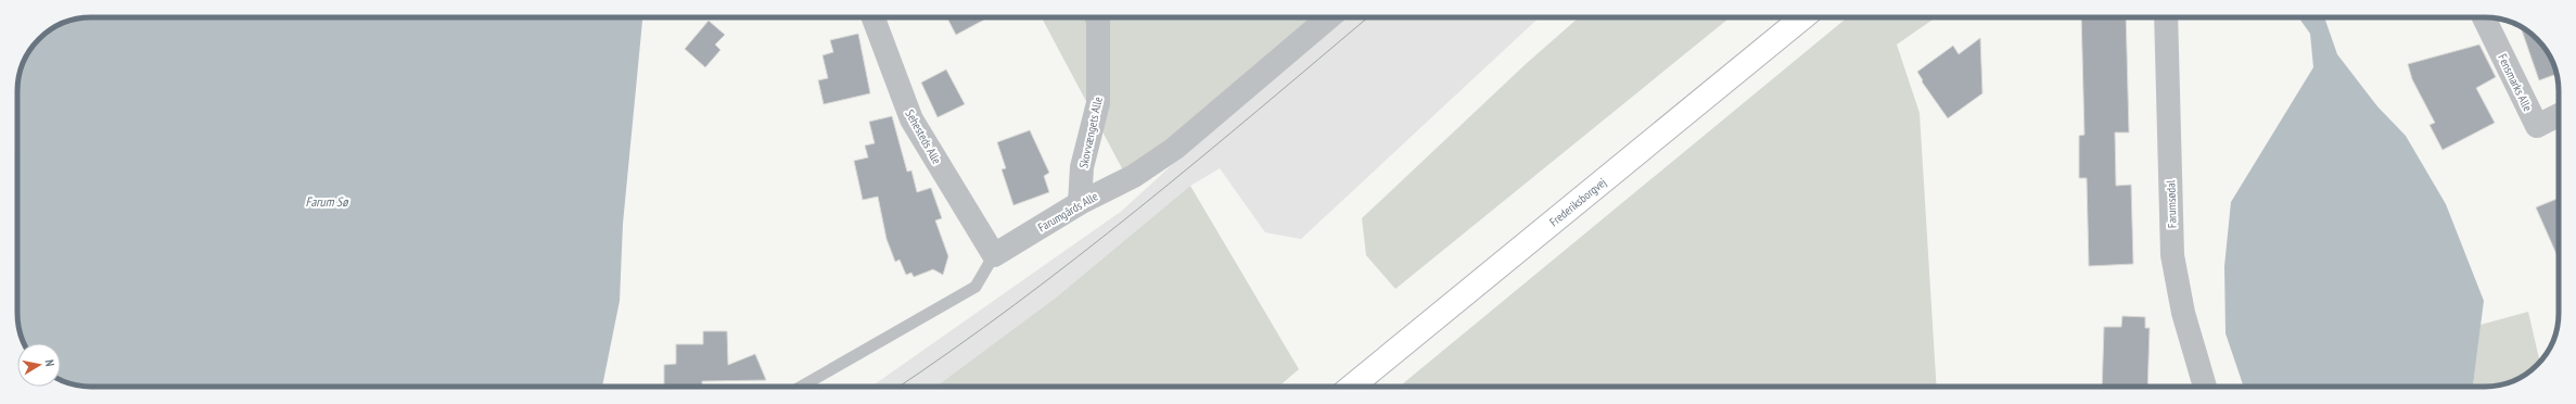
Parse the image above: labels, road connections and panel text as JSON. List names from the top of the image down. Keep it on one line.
{"streets":{"street":["Fensmarks Alle","Skovvængets Alle","Sehesteds Alle","Frederiksborgvej","Farumsødal","Farumgårds Alle"]},"crossings":[["Skovvængets Alle","Farumgårds Alle"],["Sehesteds Alle","Farumgårds Alle"]],"water":["Farum Sø"],"north":"right"}
